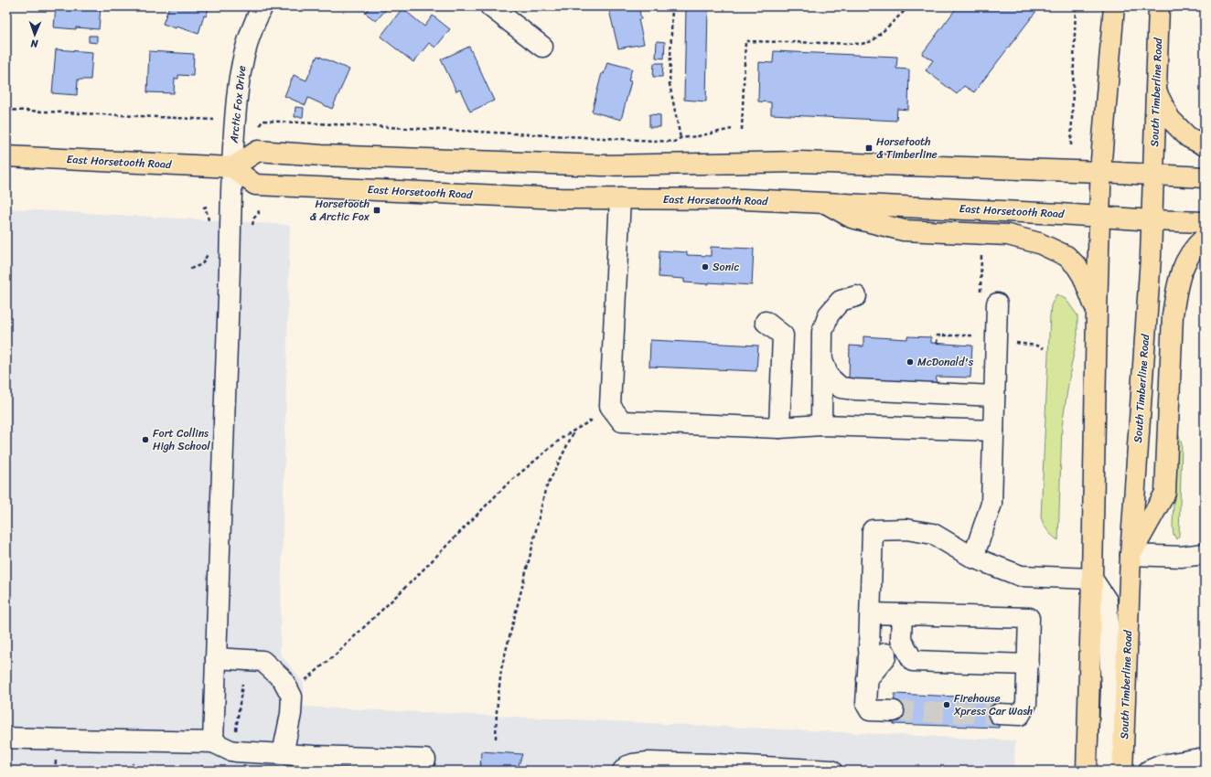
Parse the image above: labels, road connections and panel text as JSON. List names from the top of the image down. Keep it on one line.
{"streets":{"main road":["South Timberline Road","East Horsetooth Road"],"street":["Arctic Fox Drive"]},"crossings":[["South Timberline Road","East Horsetooth Road"],["Arctic Fox Drive","East Horsetooth Road"]],"places":{"transit":["Horsetooth & Timberline","Horsetooth & Arctic Fox"],"other":["Sonic","McDonald's","Fort Collins High School","Firehouse Xpress Car Wash"]},"north":"bottom"}
